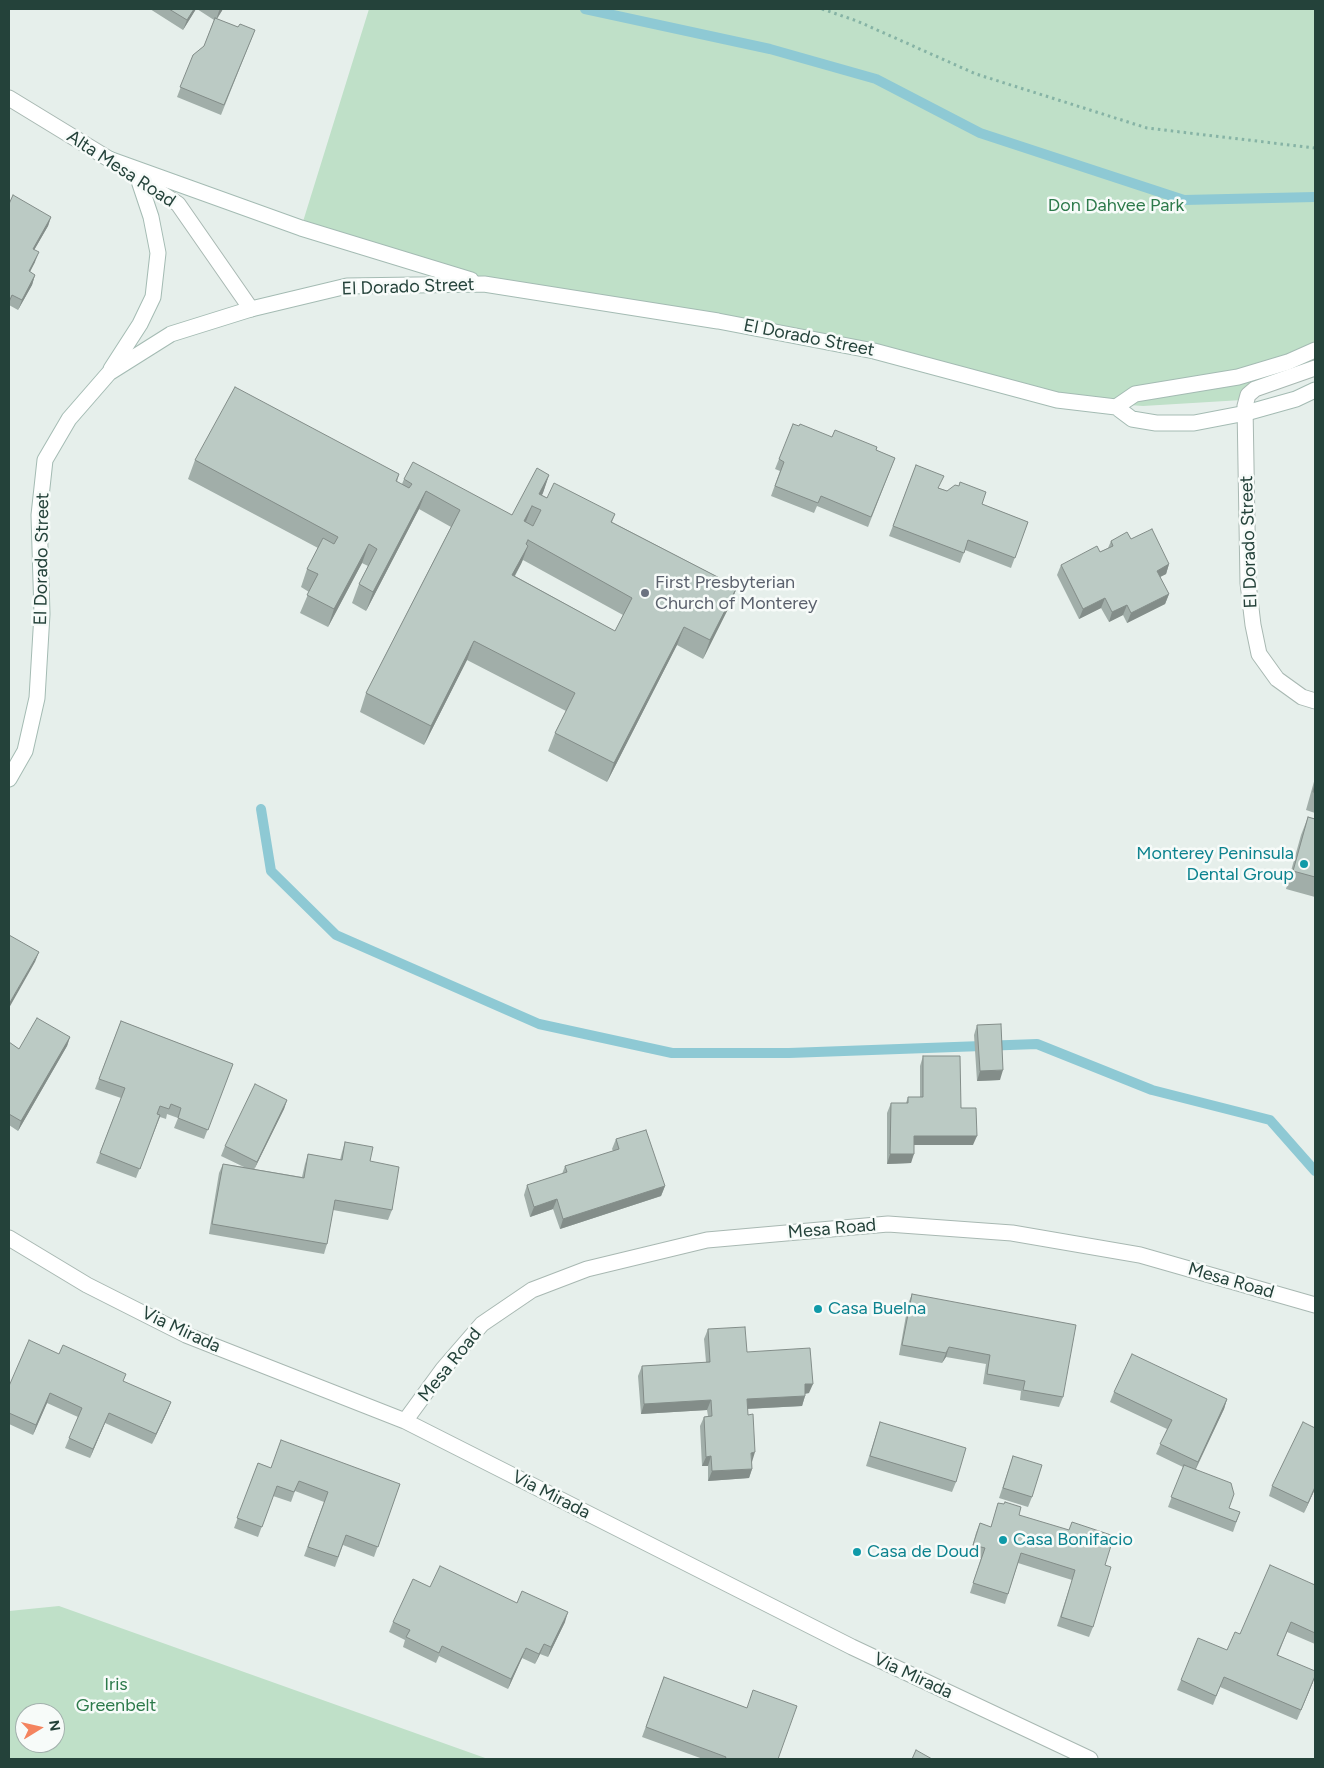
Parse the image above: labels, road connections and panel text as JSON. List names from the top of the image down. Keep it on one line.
{"streets":{"street":["Alta Mesa Road","El Dorado Street","Mesa Road","Via Mirada"]},"crossings":[["Alta Mesa Road","El Dorado Street"],["Mesa Road","Via Mirada"]],"parks":["Don Dahvee Park","Iris Greenbelt"],"places":["First Presbyterian Church of Monterey","Monterey Peninsula Dental Group","Casa Buelna","Casa Bonifacio","Casa de Doud"],"north":"right"}
